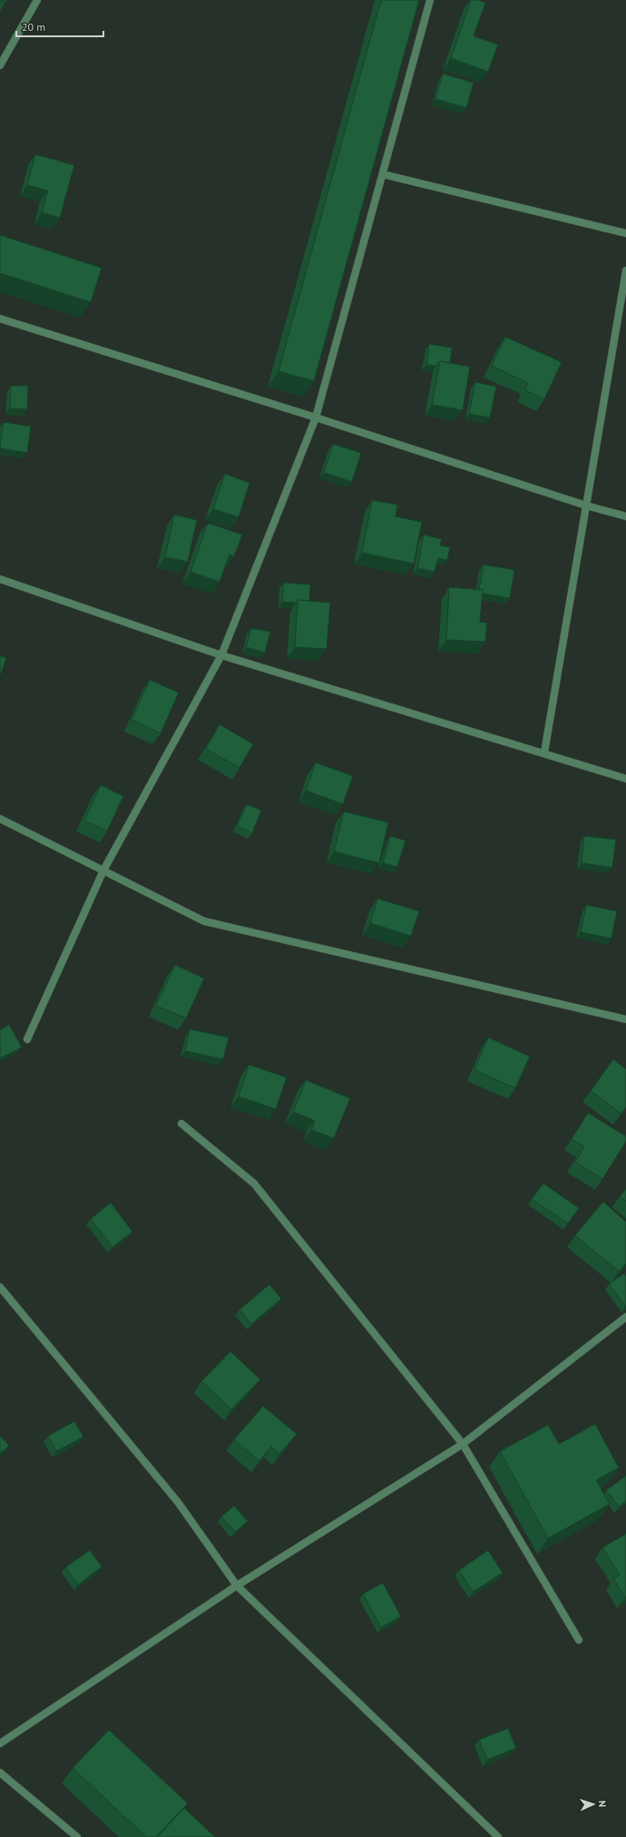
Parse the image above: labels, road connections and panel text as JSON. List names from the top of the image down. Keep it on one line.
{"scale_bar":"20 m","north":"right"}
